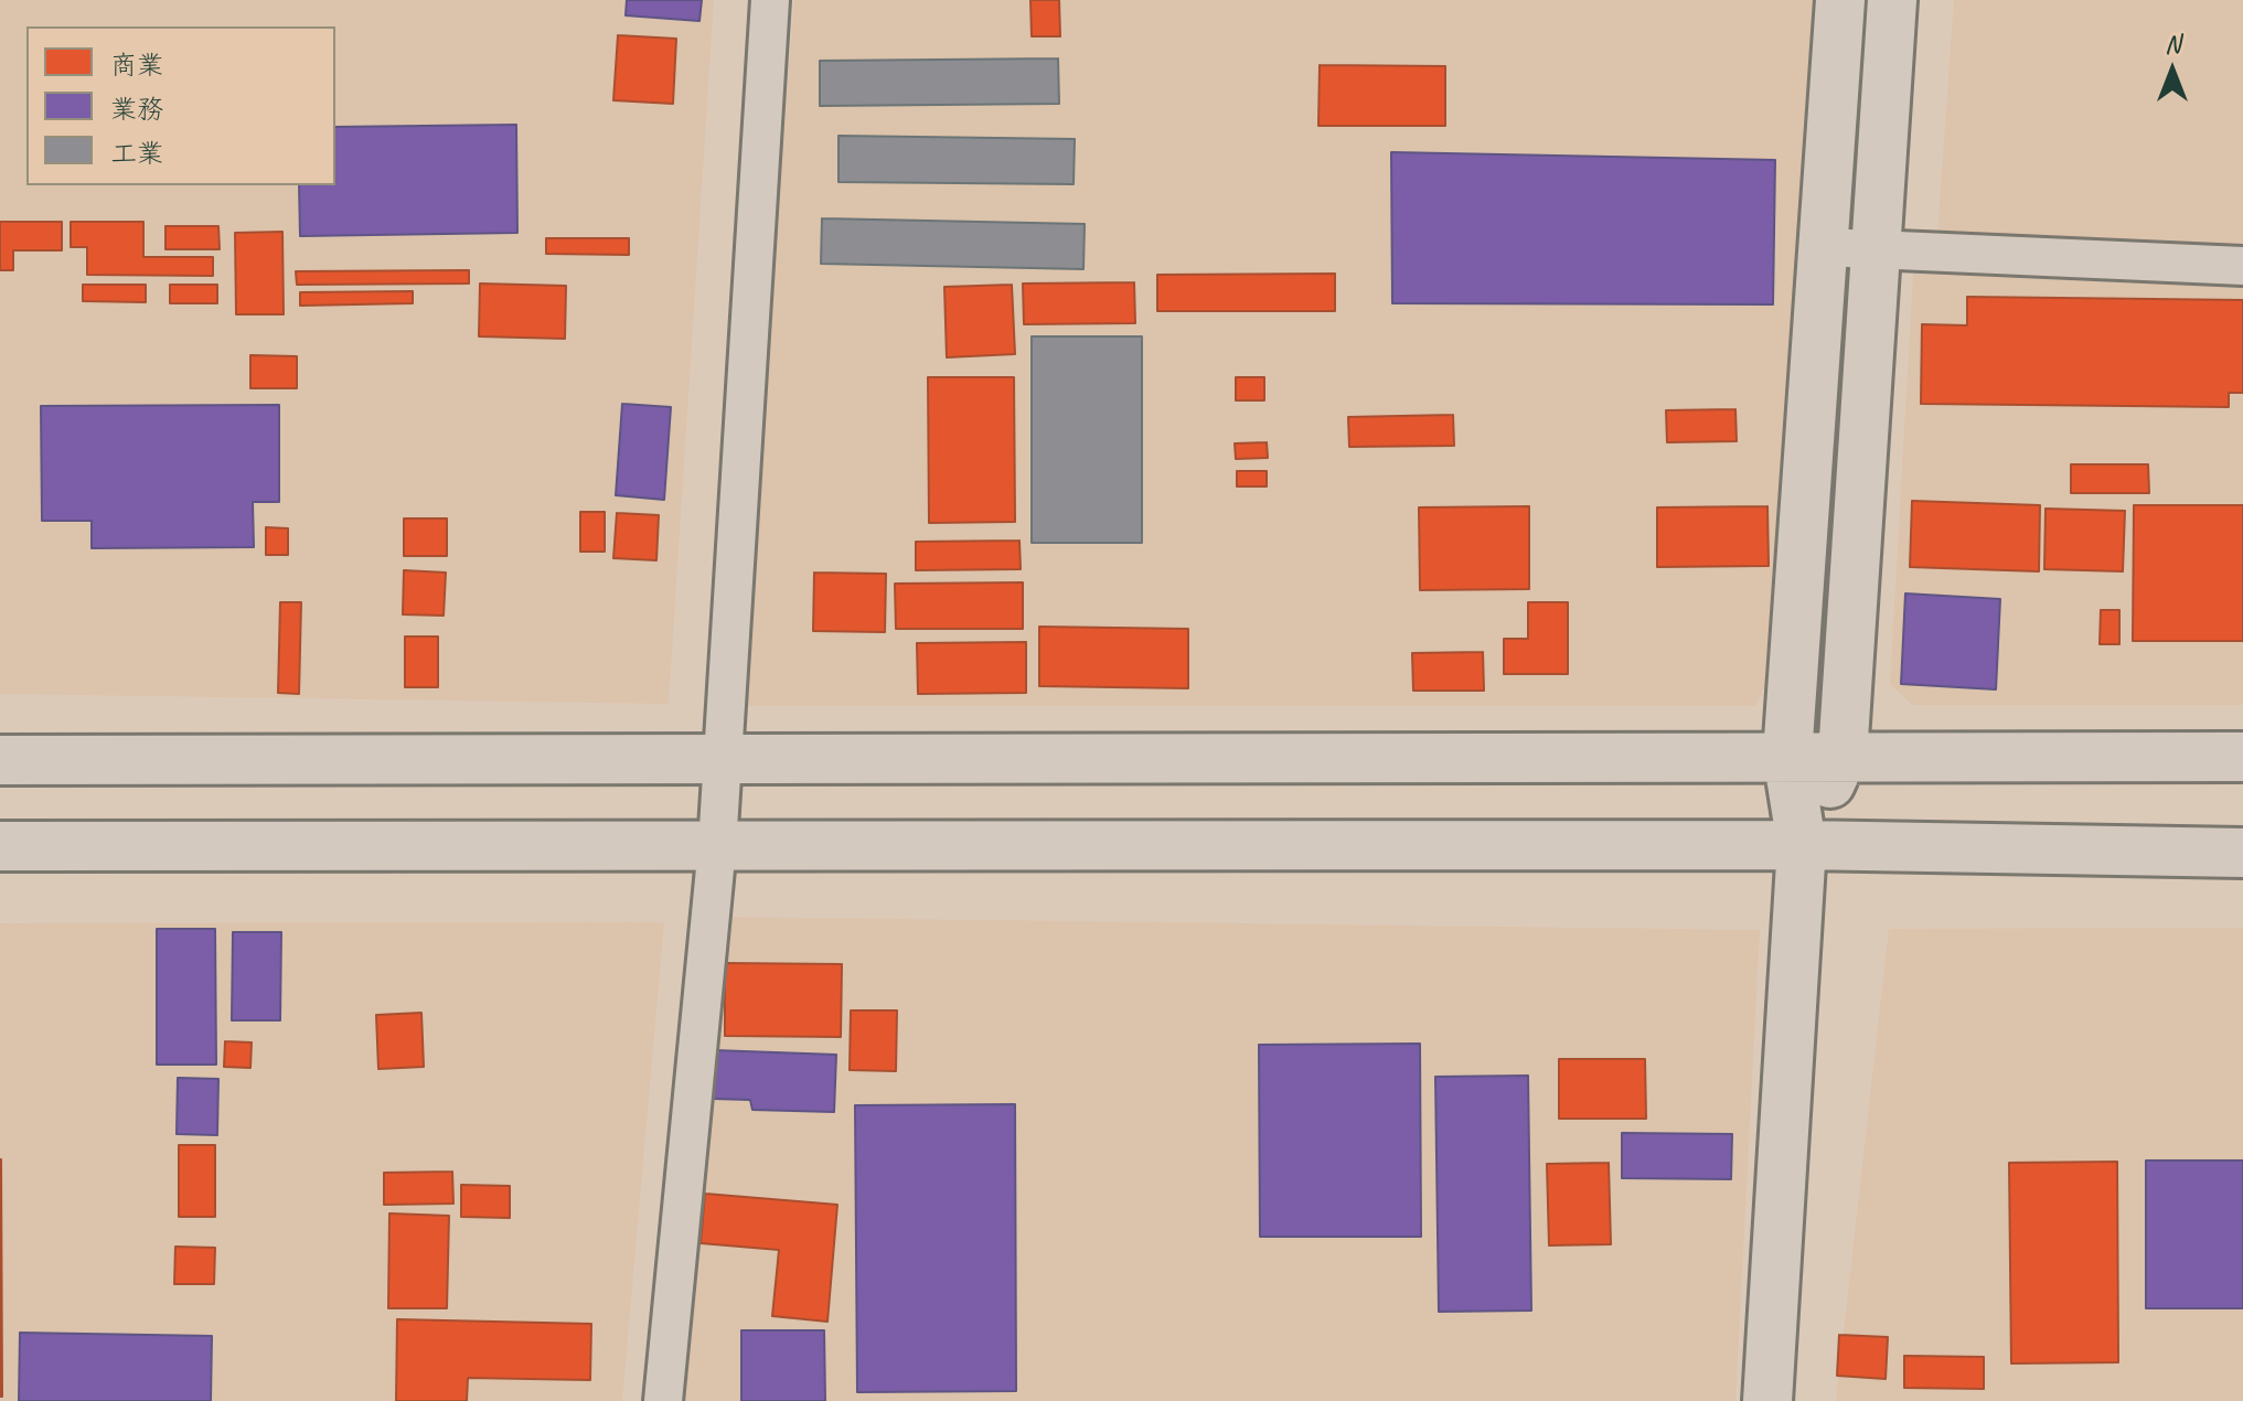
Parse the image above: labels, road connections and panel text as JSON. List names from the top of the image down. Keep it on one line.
{"legend":["商業","業務","工業"],"north":"top"}
